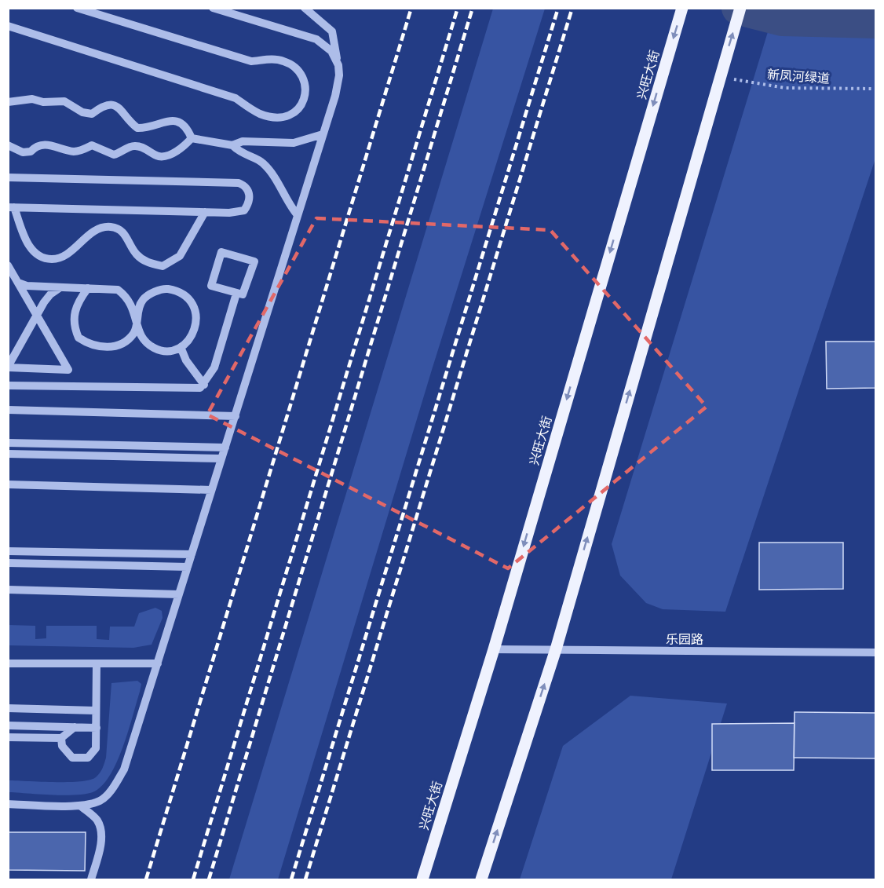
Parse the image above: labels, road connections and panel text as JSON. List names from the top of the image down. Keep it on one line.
{"streets":{"main road":["兴旺大街"],"street":["乐园路"],"path":["新凤河绿道"]},"crossings":[["兴旺大街","乐园路"]]}
